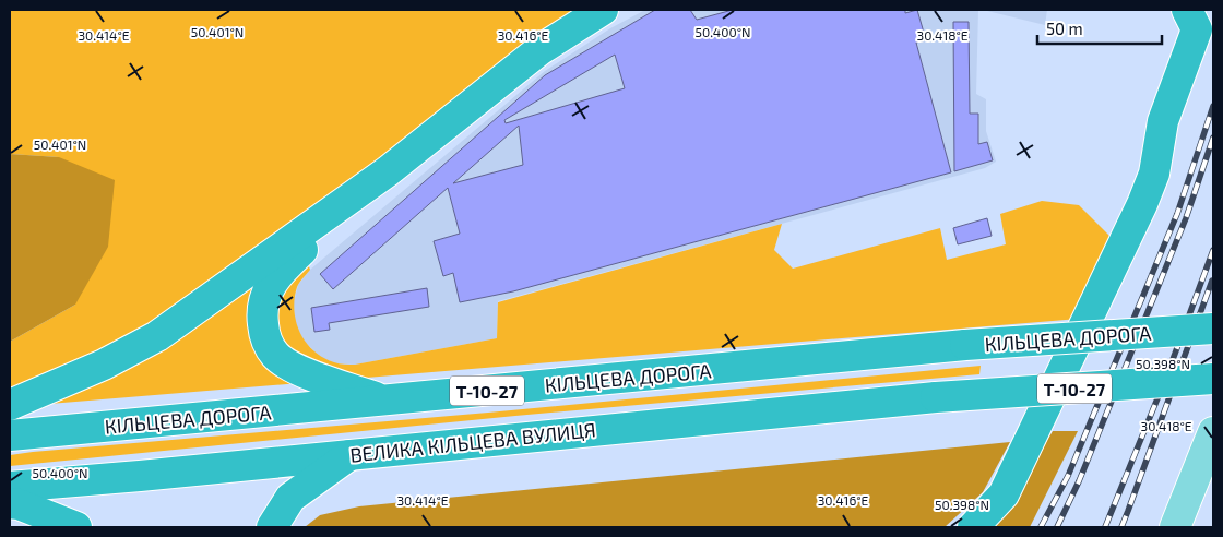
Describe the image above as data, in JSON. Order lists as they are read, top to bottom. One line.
{"streets":{"highway":["КІЛЬЦЕВА ДОРОГА","Т-10-27","ВЕЛИКА КІЛЬЦЕВА ВУЛИЦЯ"]},"scale_bar":"50 m","coordinates":["50.400°N","50.401°N","30.414°E","30.416°E","30.418°E","50.398°N"]}
